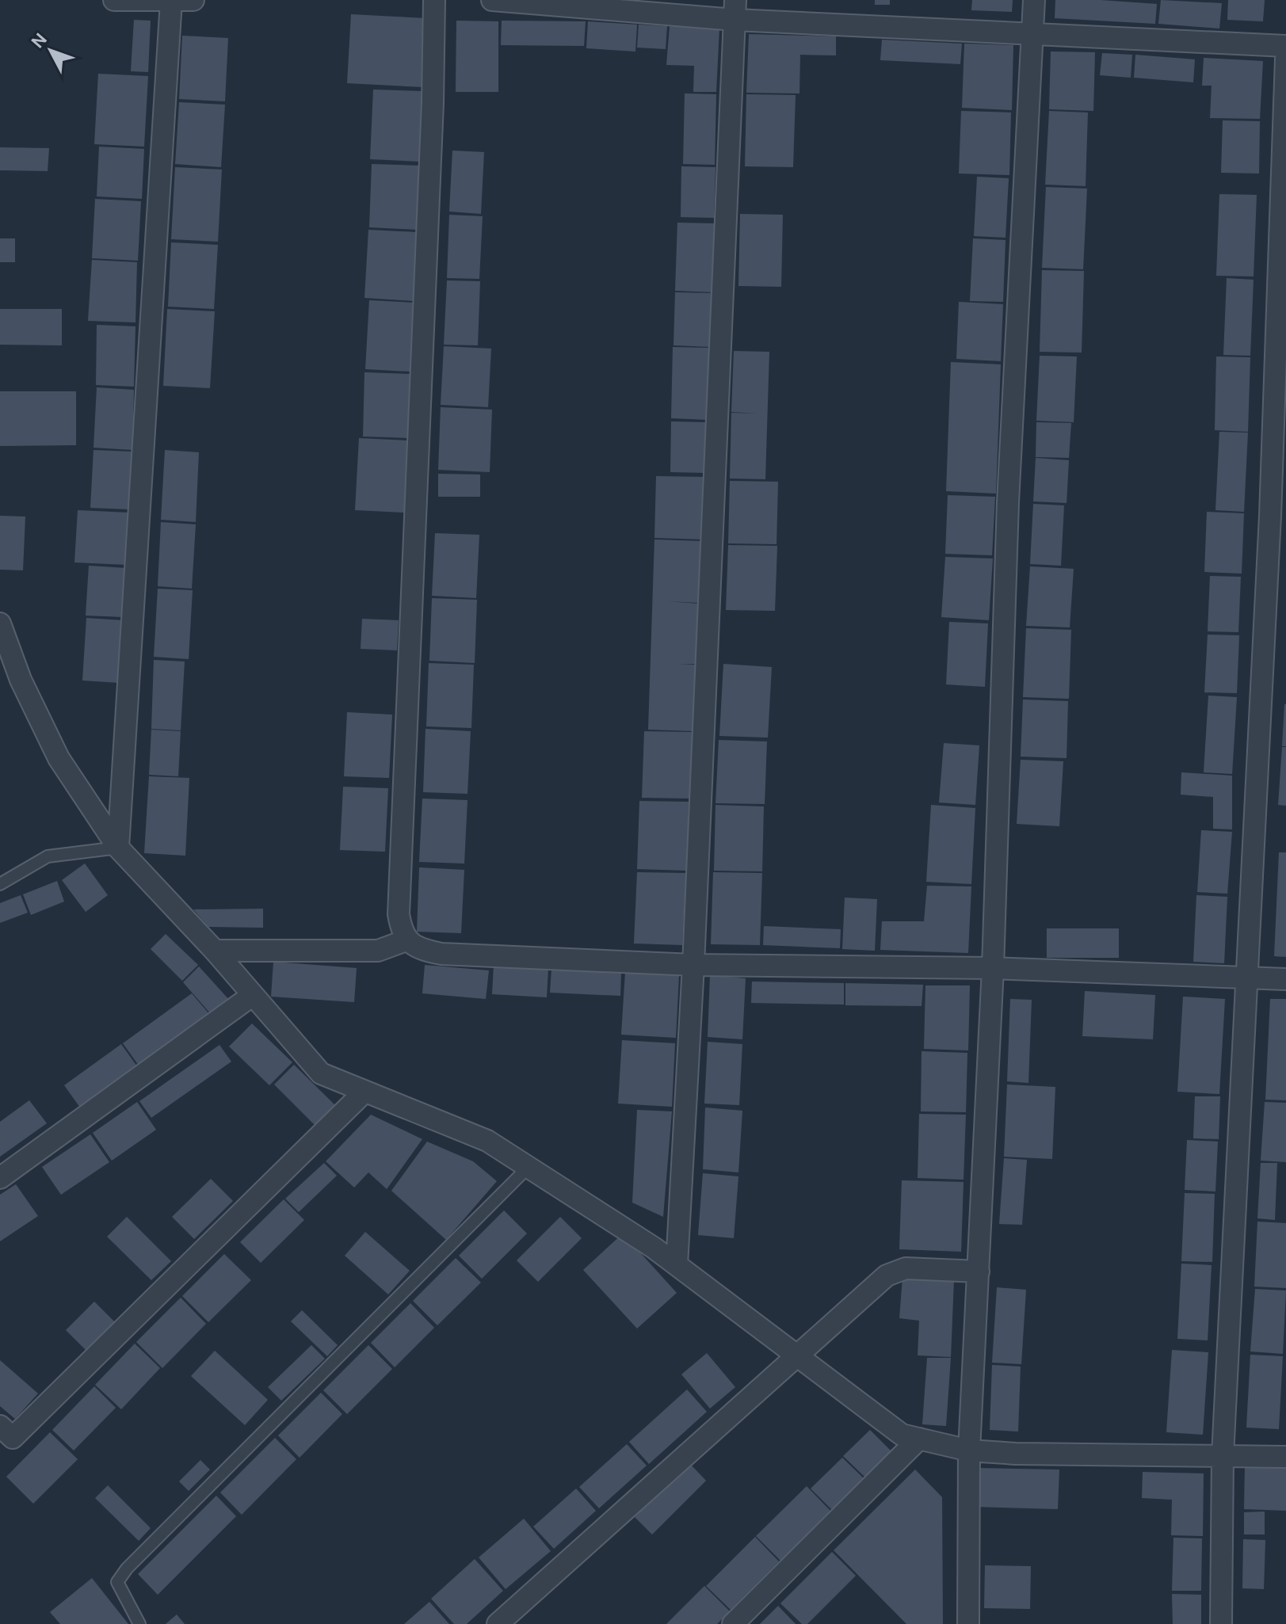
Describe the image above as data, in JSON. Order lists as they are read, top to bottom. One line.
{"north":"top left"}
